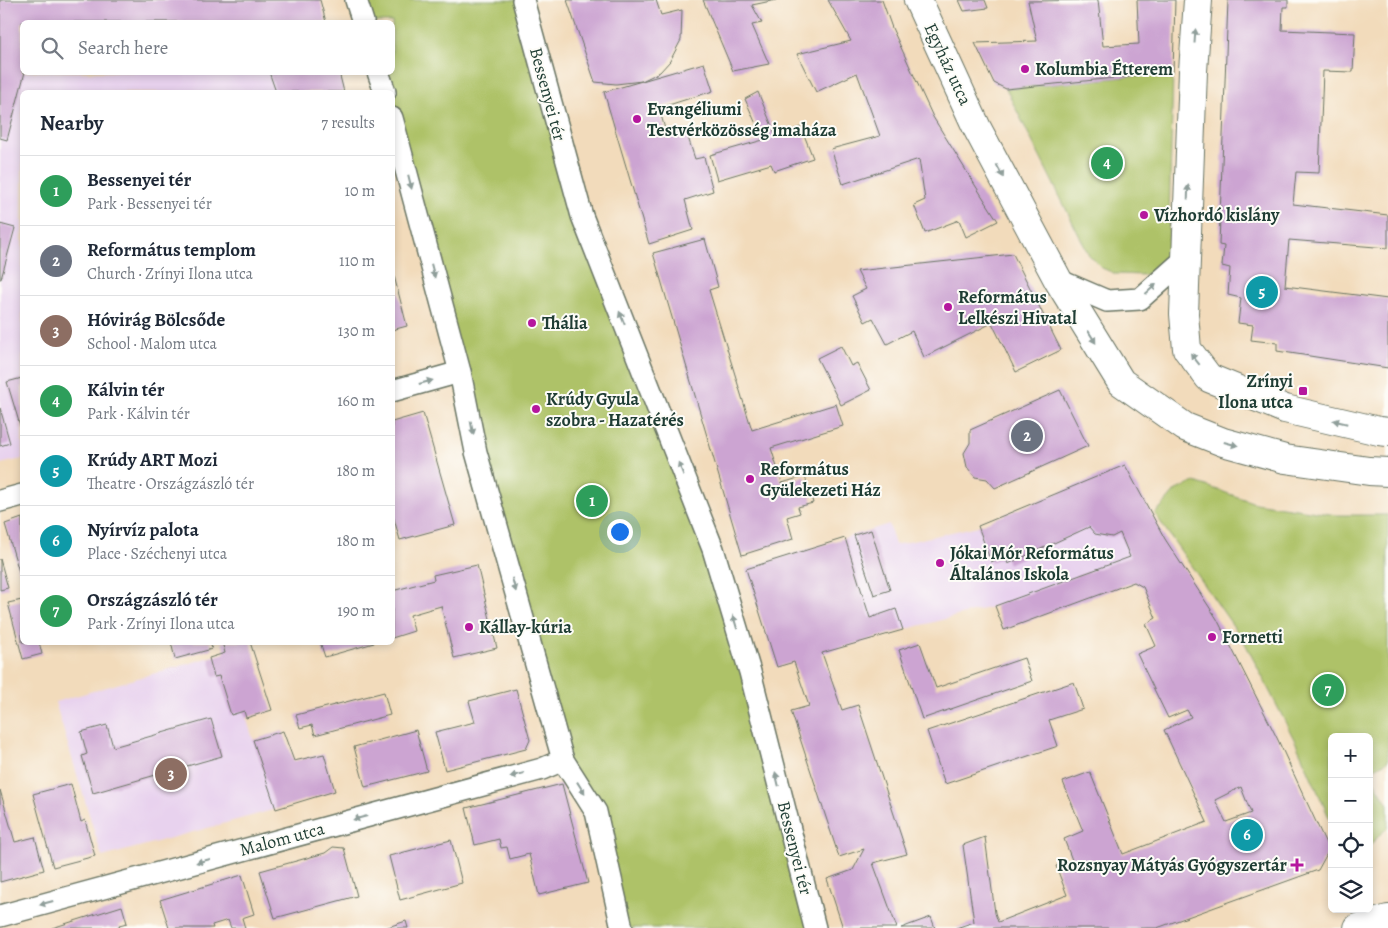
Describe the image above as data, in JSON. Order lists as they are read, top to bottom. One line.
{"streets":{"street":["Egyház utca","Bessenyei tér","Malom utca"]},"one_way":["Egyház utca","Malom utca"],"places":{"other":["Kolumbia Étterem","Evangéliumi Testvérközösség imaháza","Vízhordó kislány","Református Lelkészi Hivatal","Thália","Krúdy Gyula szobra - Hazatérés","Református Gyülekezeti Ház","Jókai Mór Református Általános Iskola","Kállay-kúria","Fornetti"],"transit":["Zrínyi Ilona utca"],"health":["Rozsnyay Mátyás Gyógyszertár"]},"page":{"search":"Search here","heading":["Nearby","7 results"],"pins":["4","5","2","1","7","3","6"],"list":[{"mark":"1","name":"Bessenyei tér","note":"Park · Bessenyei tér","value":"10 m"},{"mark":"2","name":"Református templom","note":"Church · Zrínyi Ilona utca","value":"110 m"},{"mark":"3","name":"Hóvirág Bölcsőde","note":"School · Malom utca","value":"130 m"},{"mark":"4","name":"Kálvin tér","note":"Park · Kálvin tér","value":"160 m"},{"mark":"5","name":"Krúdy ART Mozi","note":"Theatre · Országzászló tér","value":"180 m"},{"mark":"6","name":"Nyírvíz palota","note":"Place · Széchenyi utca","value":"180 m"},{"mark":"7","name":"Országzászló tér","note":"Park · Zrínyi Ilona utca","value":"190 m"}],"map_buttons":["+","−"]}}
